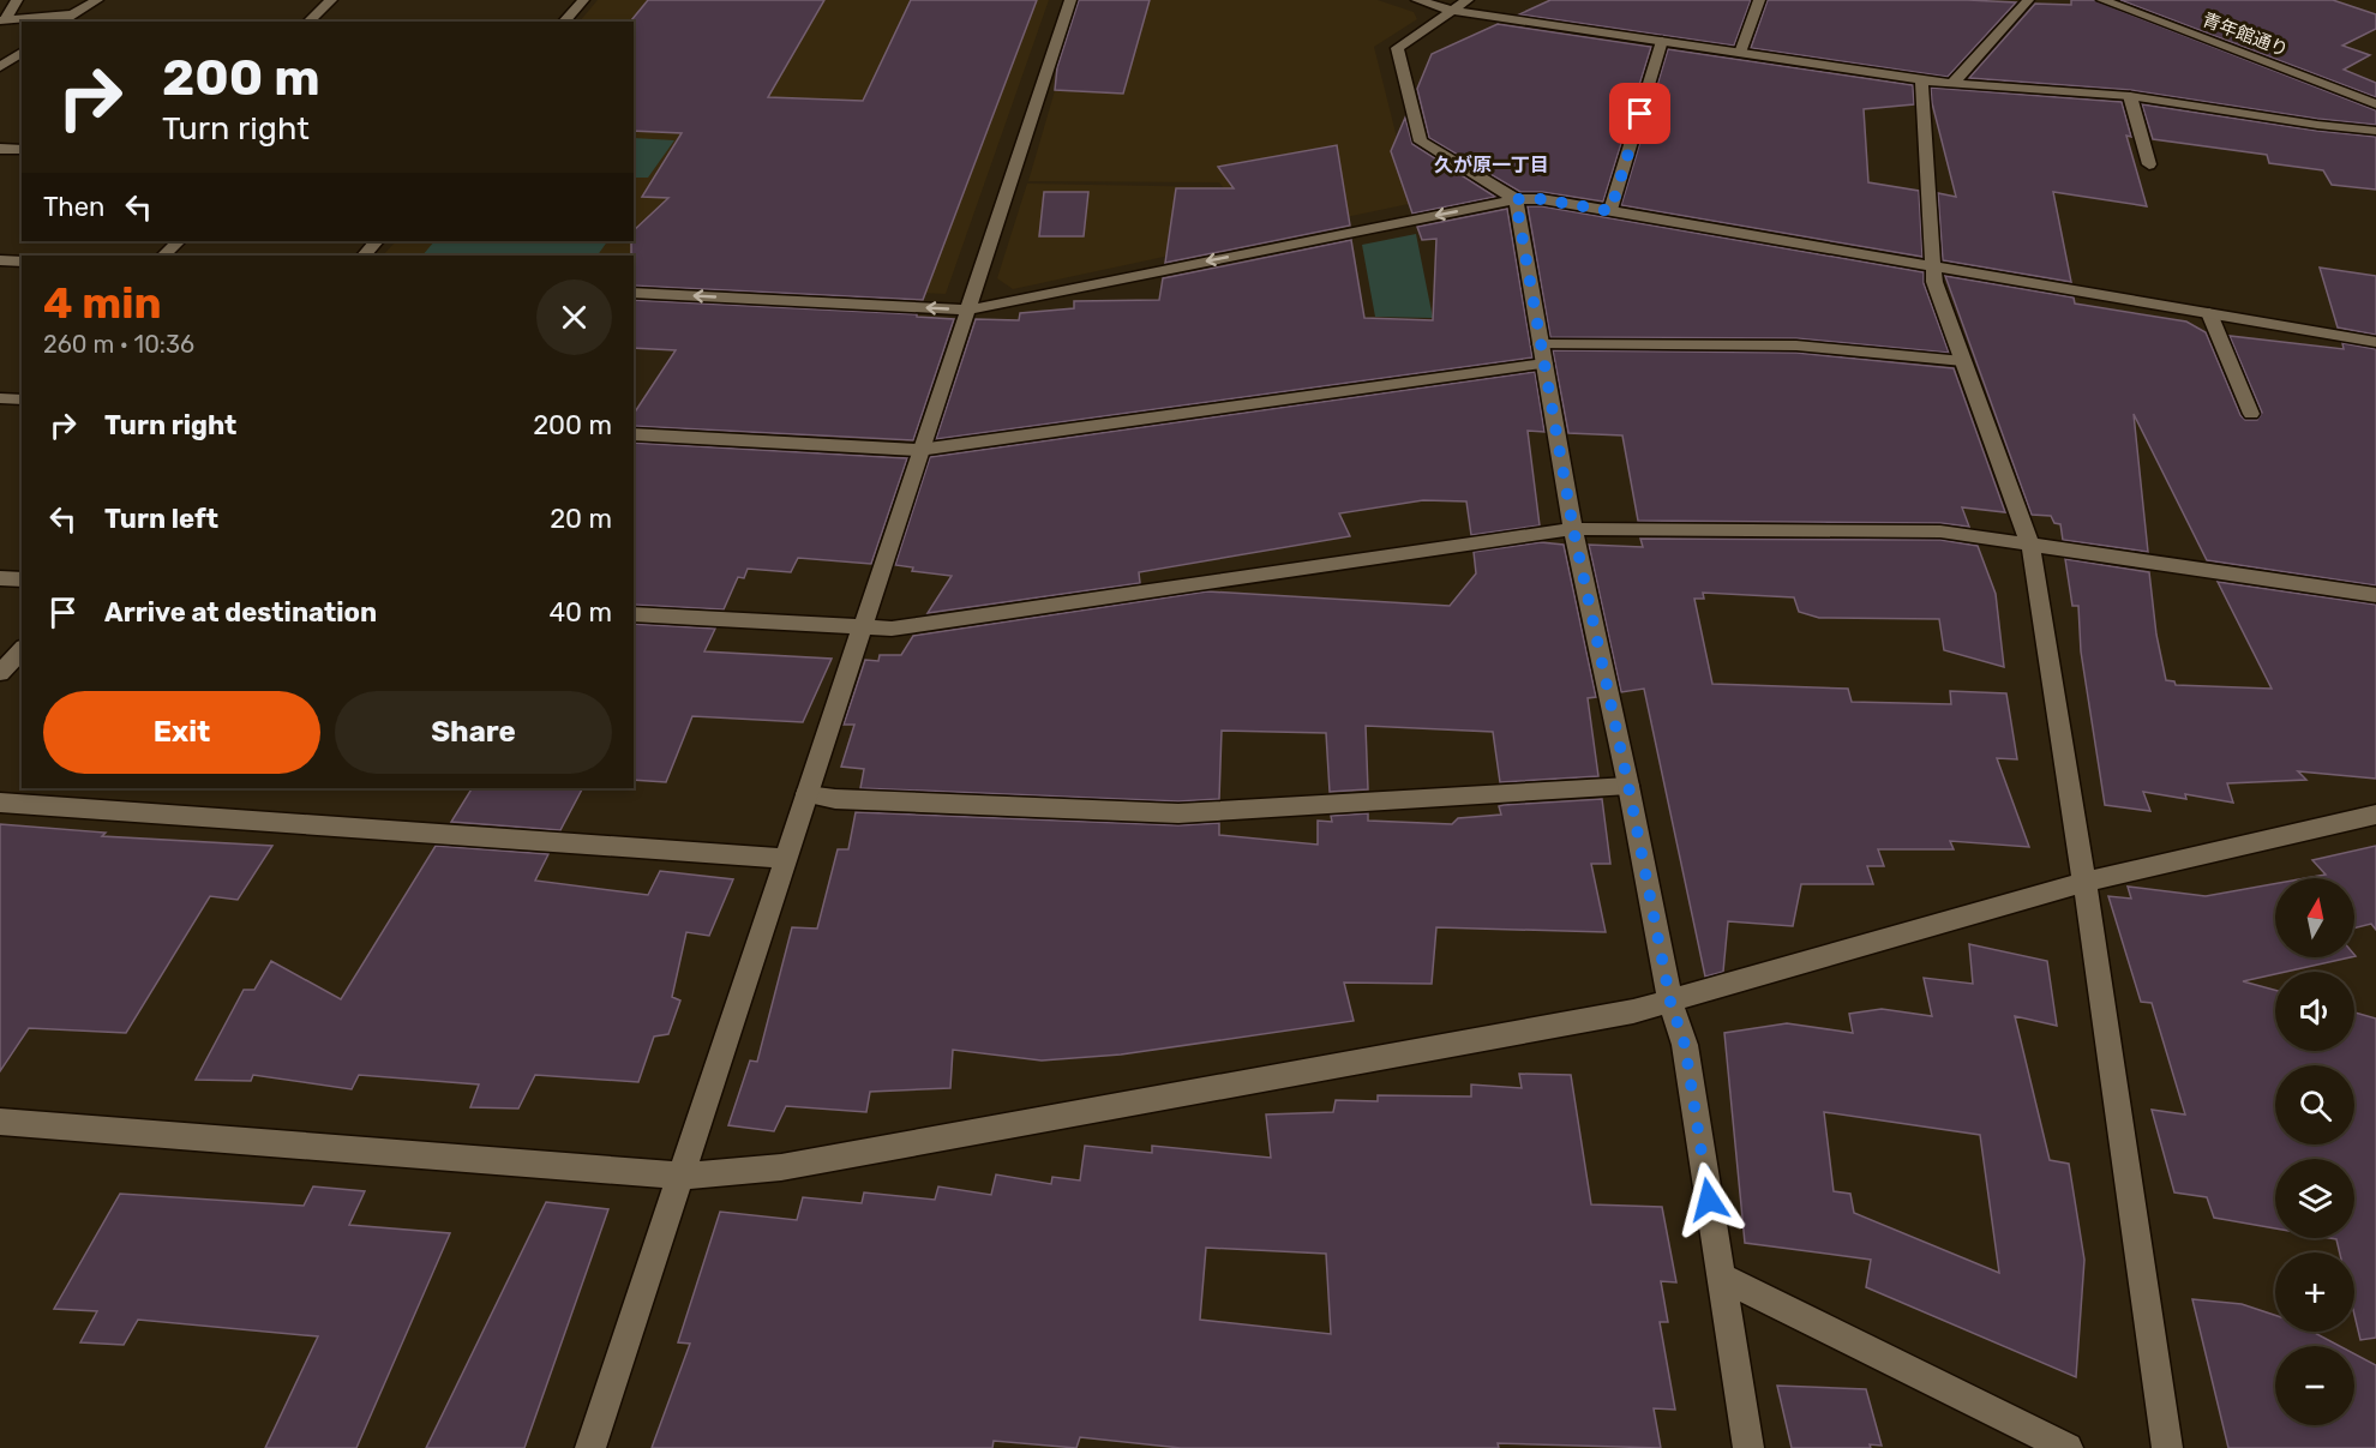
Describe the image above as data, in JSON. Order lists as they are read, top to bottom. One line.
{"streets":{"street":["青年館通り"]},"districts":["久が原一丁目"],"north":"top","page":{"turn":["200 m","Turn right"],"then":"Then","heading":["4 min","260 m · 10:36"],"list":[{"name":"Turn right","value":"200 m"},{"name":"Turn left","value":"20 m"},{"name":"Arrive at destination","value":"40 m"}],"buttons":["Exit","Share"],"map_buttons":["+","−"]}}
